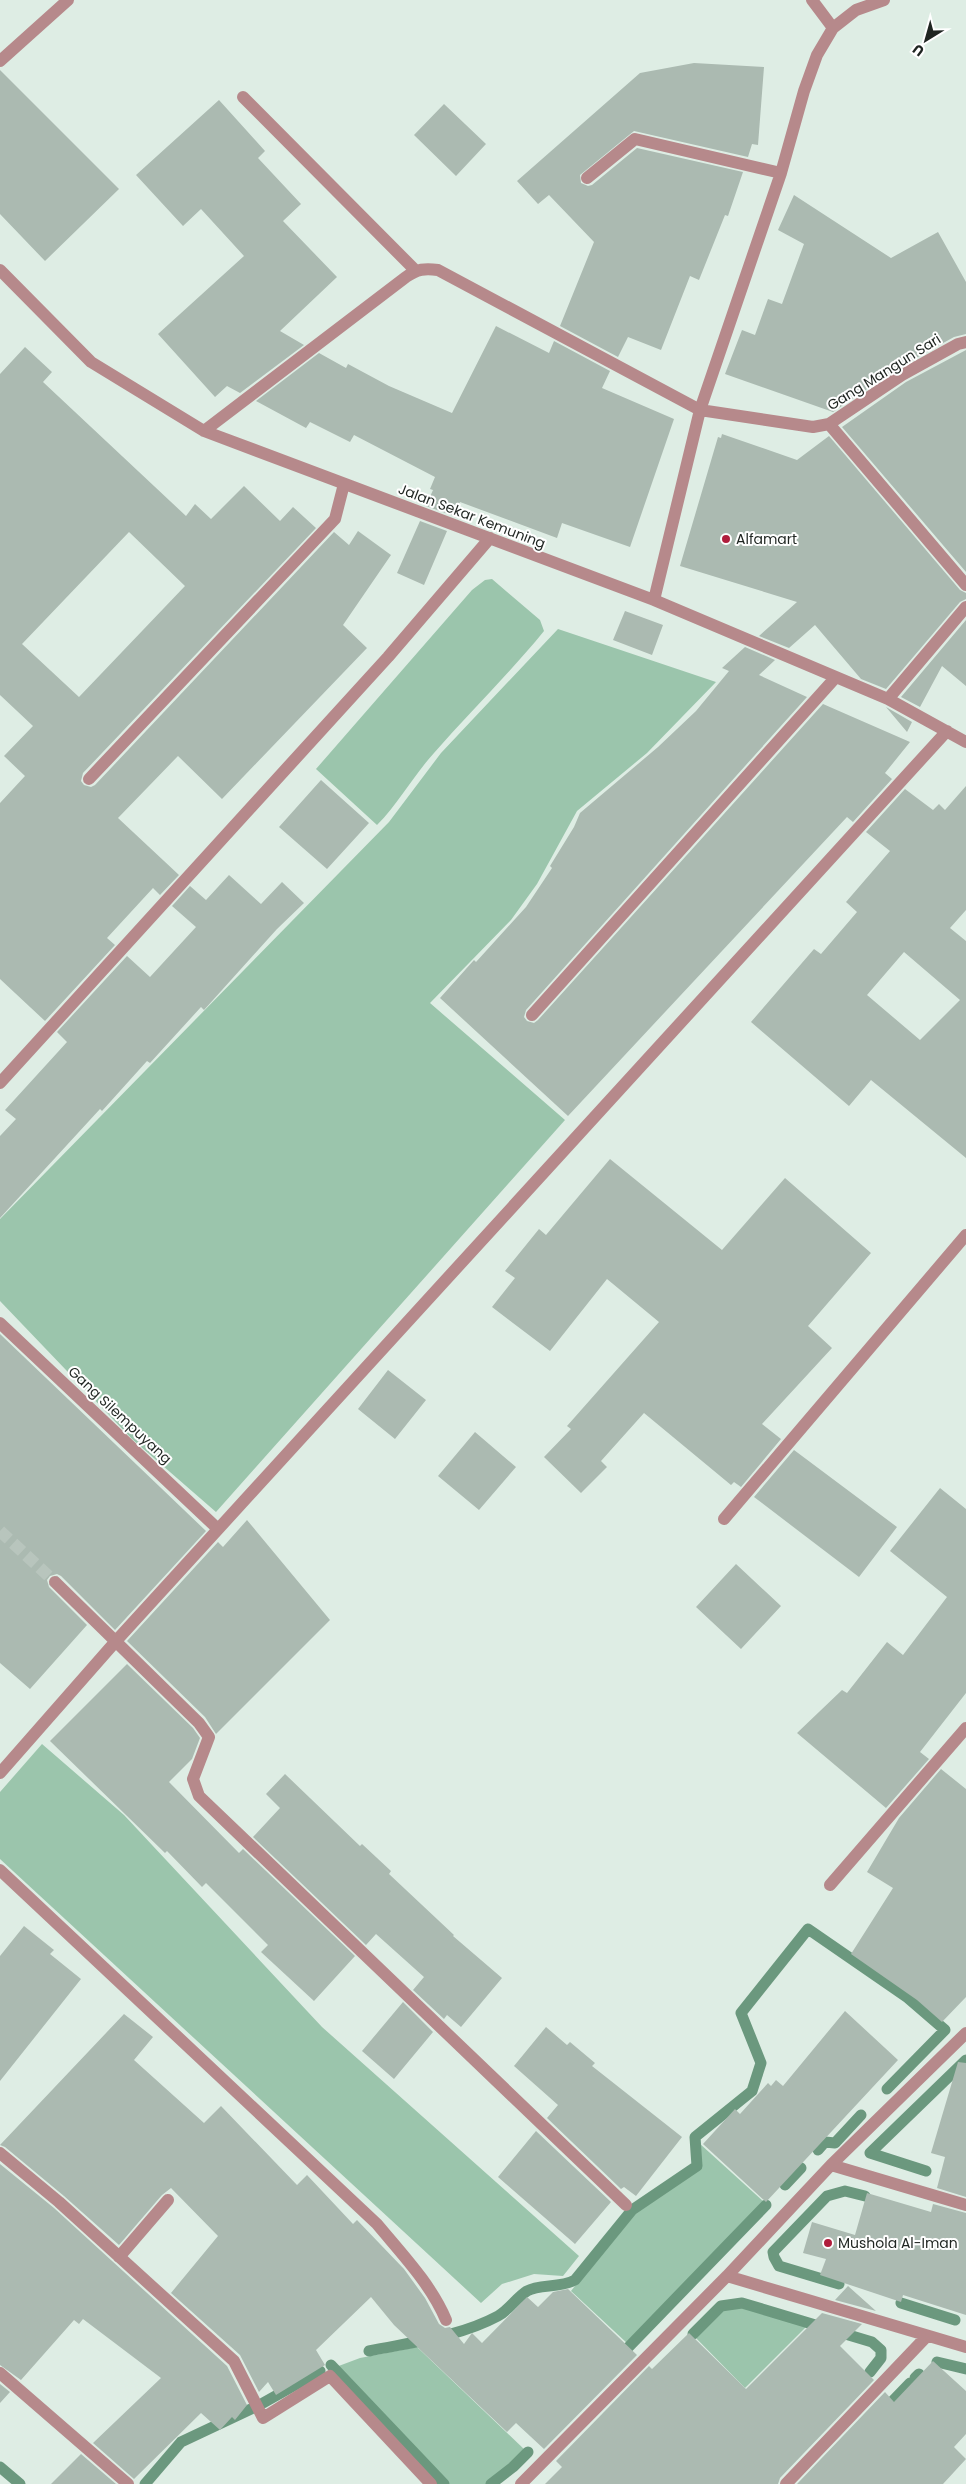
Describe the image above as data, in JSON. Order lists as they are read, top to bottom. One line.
{"streets":{"street":["Gang Mangun Sari","Jalan Sekar Kemuning","Gang Silempuyang"]},"places":["Alfamart","Mushola Al-Iman"],"north":"bottom left"}
